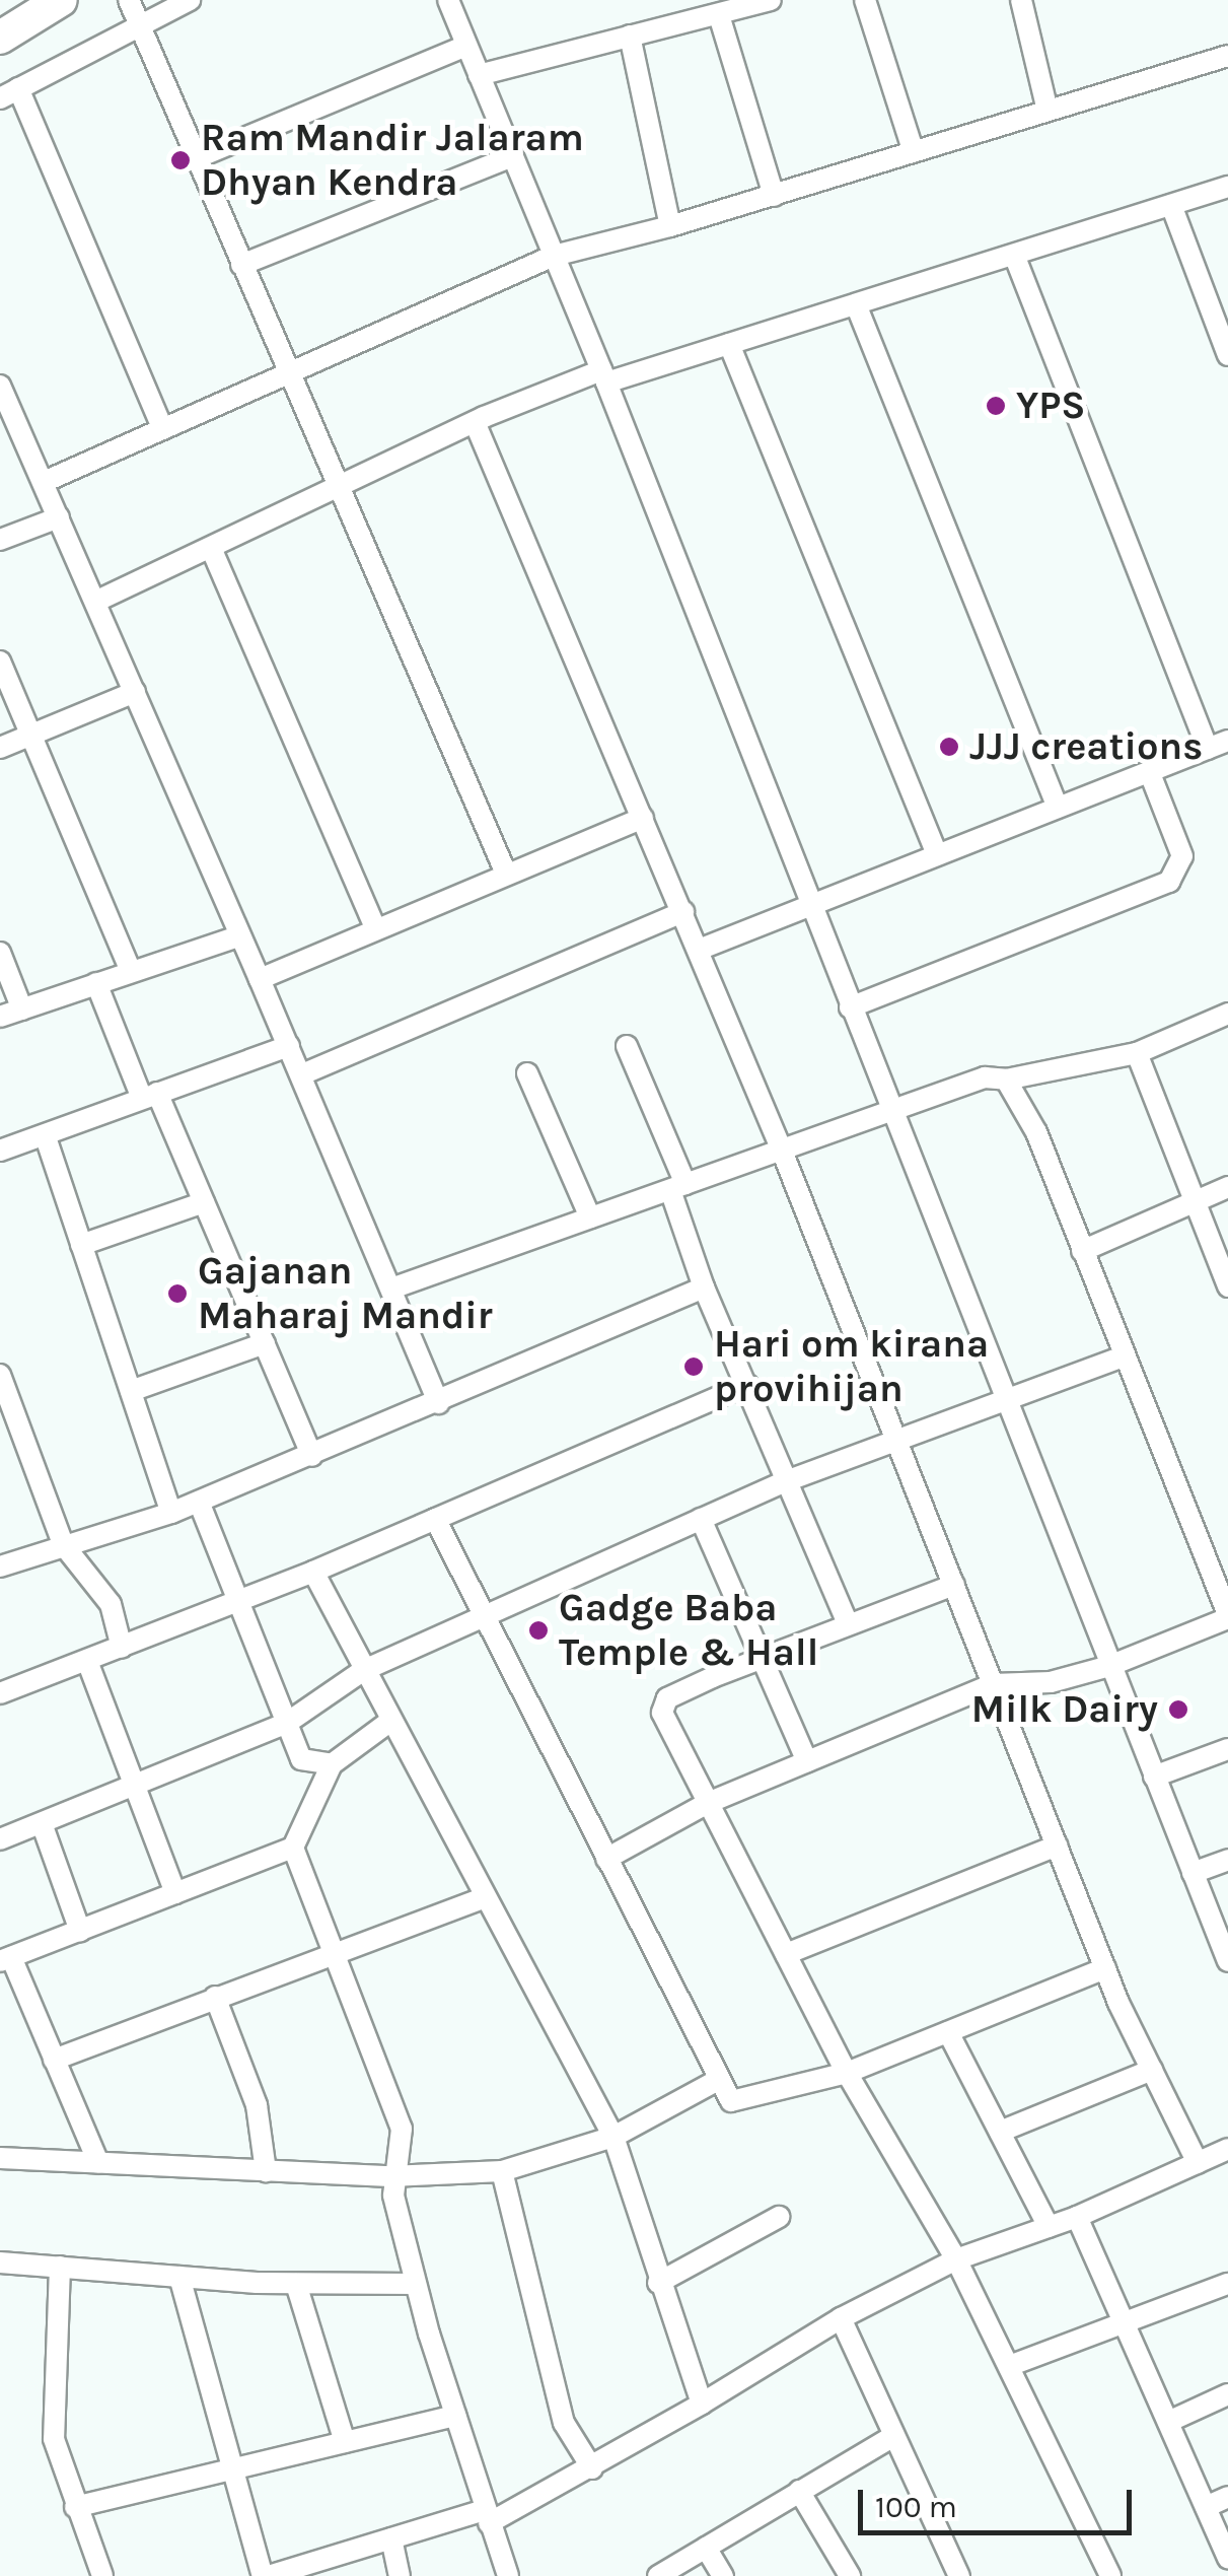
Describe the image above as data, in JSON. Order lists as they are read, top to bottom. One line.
{"places":["Ram Mandir Jalaram Dhyan Kendra","YPS","JJJ creations","Gajanan Maharaj Mandir","Hari om kirana provihijan","Gadge Baba Temple & Hall","Milk Dairy"],"scale_bar":"100 m"}
